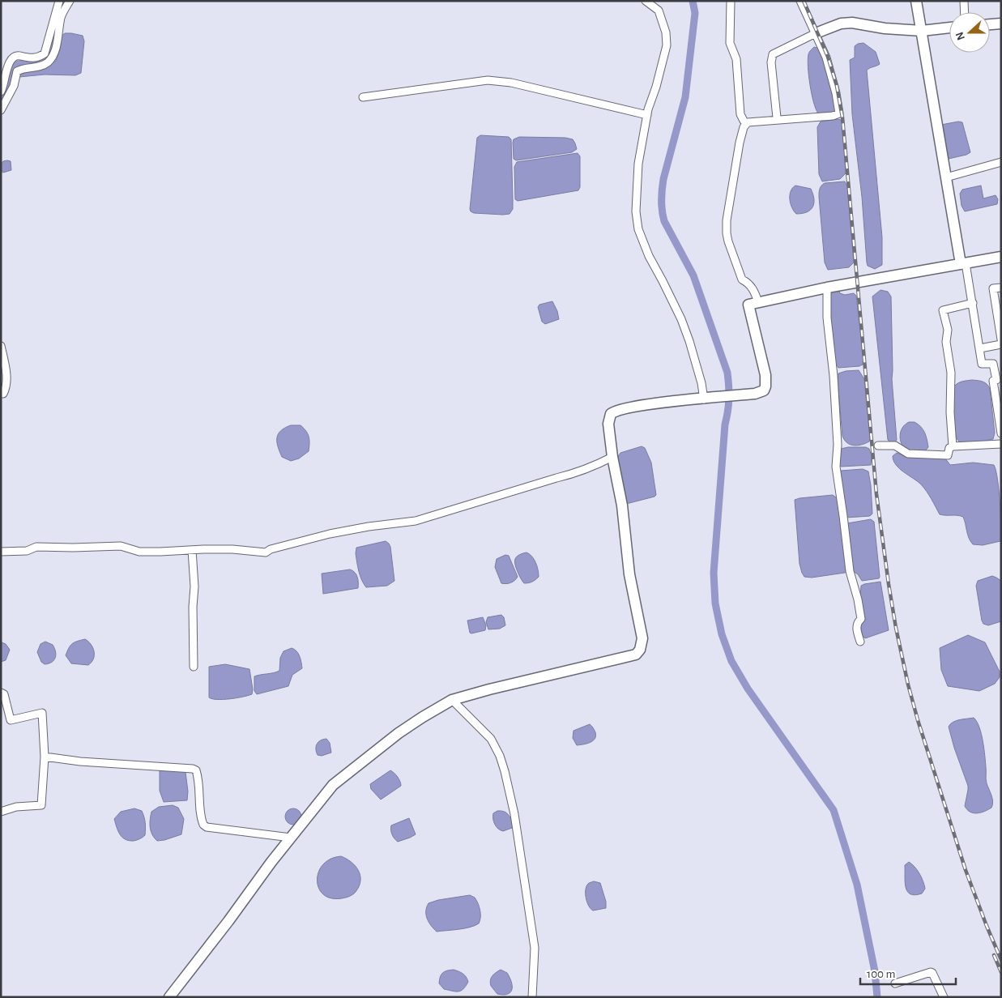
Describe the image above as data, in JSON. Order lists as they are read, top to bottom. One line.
{"scale_bar":"100 m","north":"left"}
